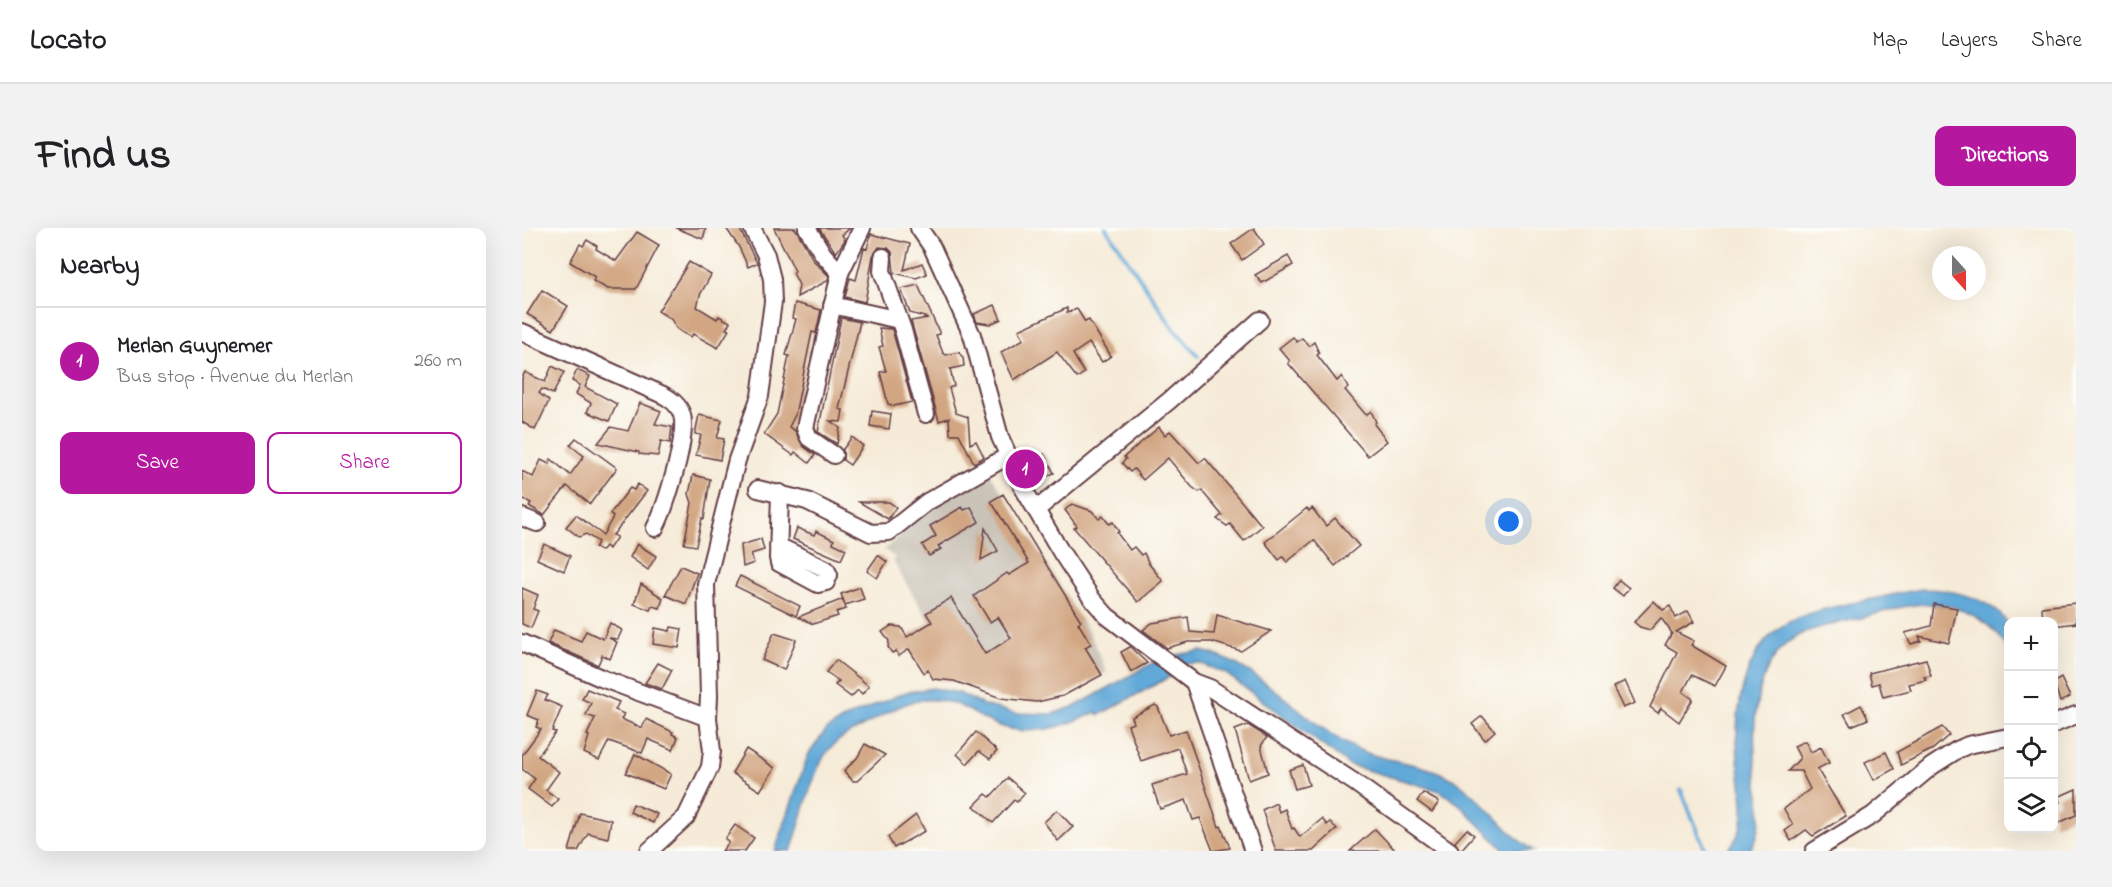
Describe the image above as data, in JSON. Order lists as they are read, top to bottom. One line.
{"north":"bottom","page":{"header":"Locato","nav":["Map","Layers","Share"],"title":"Find us","buttons":["Directions",["Save","Share"]],"heading":"Nearby","list":[{"mark":"1","name":"Merlan Guynemer","note":"Bus stop · Avenue du Merlan","value":"260 m"}],"pins":"1","map_buttons":["+","−"]}}
